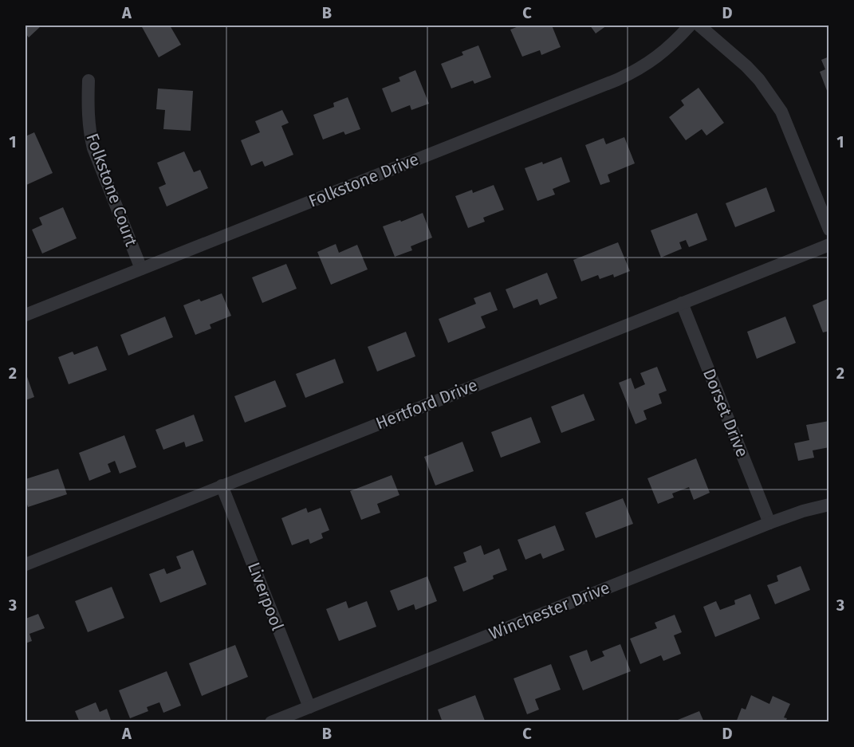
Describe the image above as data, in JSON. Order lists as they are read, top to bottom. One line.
{"streets":{"street":["Folkstone Drive","Folkstone Court","Hertford Drive","Dorset Drive","Liverpool","Winchester Drive"]},"crossings":[["Folkstone Drive","Folkstone Court"],["Hertford Drive","Dorset Drive"],["Hertford Drive","Liverpool"],["Dorset Drive","Winchester Drive"],["Liverpool","Winchester Drive"]],"grid":{"columns":["A","B","C","D"],"rows":["1","2","3"]}}
